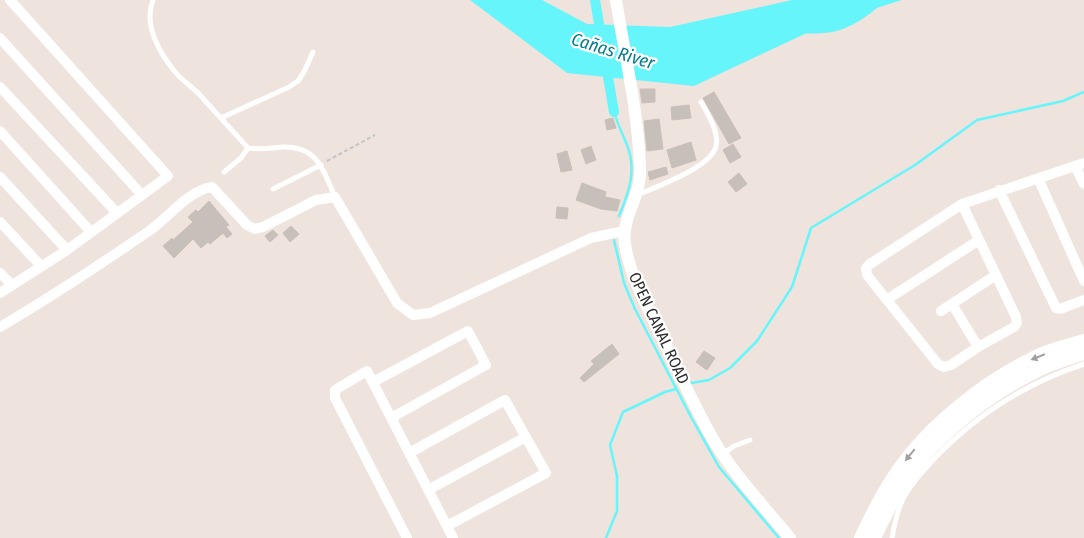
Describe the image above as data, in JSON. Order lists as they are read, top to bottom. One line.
{"streets":{"street":["OPEN CANAL ROAD"]},"water":["Cañas River"]}
